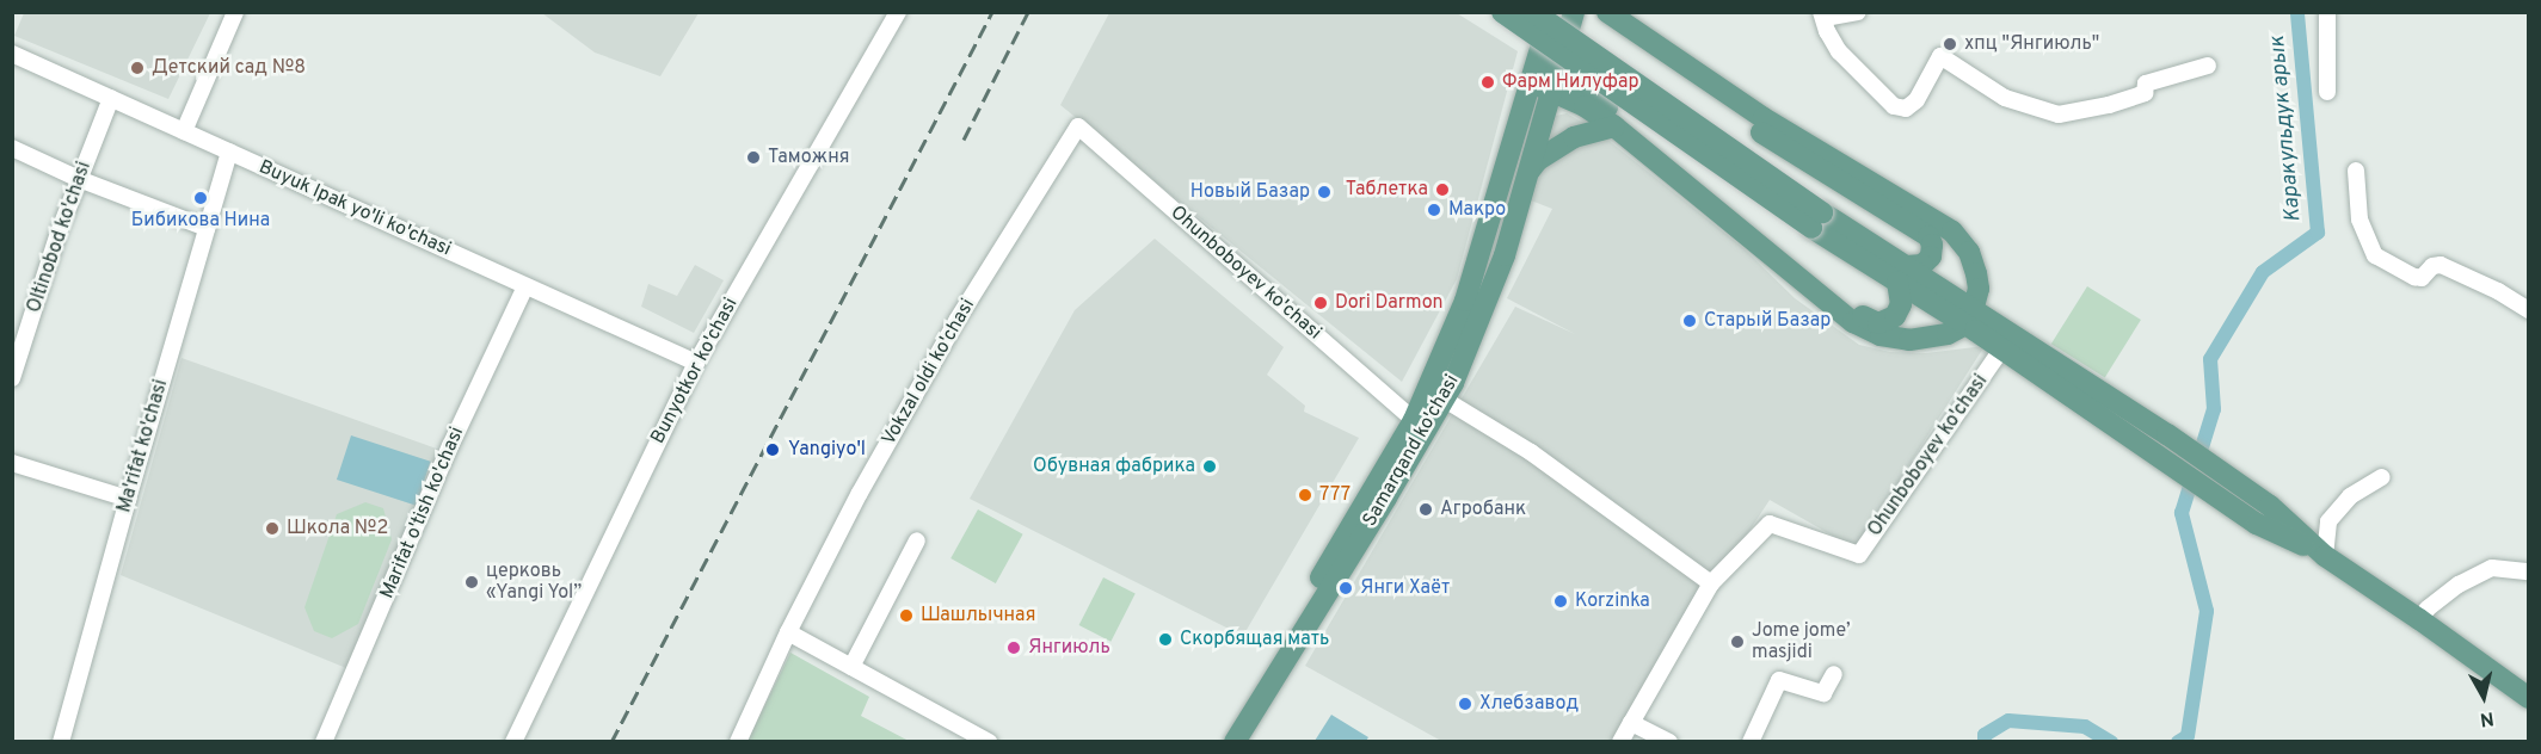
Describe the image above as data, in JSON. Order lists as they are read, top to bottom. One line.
{"streets":{"main road":["Samarqand ko'chasi"],"street":["Buyuk Ipak yo'li ko'chasi","Oltinobod ko'chasi","Ohunboboyev ko'chasi","Bunyotkor ko'chasi","Vokzal oldi ko'chasi","Ma'rifat ko'chasi","Marifat o'tish ko'chasi"]},"crossings":[["Buyuk Ipak yo'li ko'chasi","Oltinobod ko'chasi"],["Buyuk Ipak yo'li ko'chasi","Bunyotkor ko'chasi"],["Buyuk Ipak yo'li ko'chasi","Ma'rifat ko'chasi"],["Buyuk Ipak yo'li ko'chasi","Marifat o'tish ko'chasi"],["Ohunboboyev ko'chasi","Vokzal oldi ko'chasi"],["Ohunboboyev ko'chasi","Samarqand ko'chasi"]],"water":["Каракульдук арык"],"places":["хпц \"Янгиюль\"","Детский сад №8","Фарм Нилуфар","Таможня","Таблетка","Новый Базар","Бибикова Нина","Макро","Dori Darmon","Cтарый Базар","Yangiyo'l","Обувная фабрика","777","Агробанк","Школа №2","церковь «Yangi Yol”","Янги Хаёт","Korzinka","Шашлычная","Скорбящая мать","Jome jome’ masjidi","Янгиюль","Хлебзавод"],"north":"bottom"}
